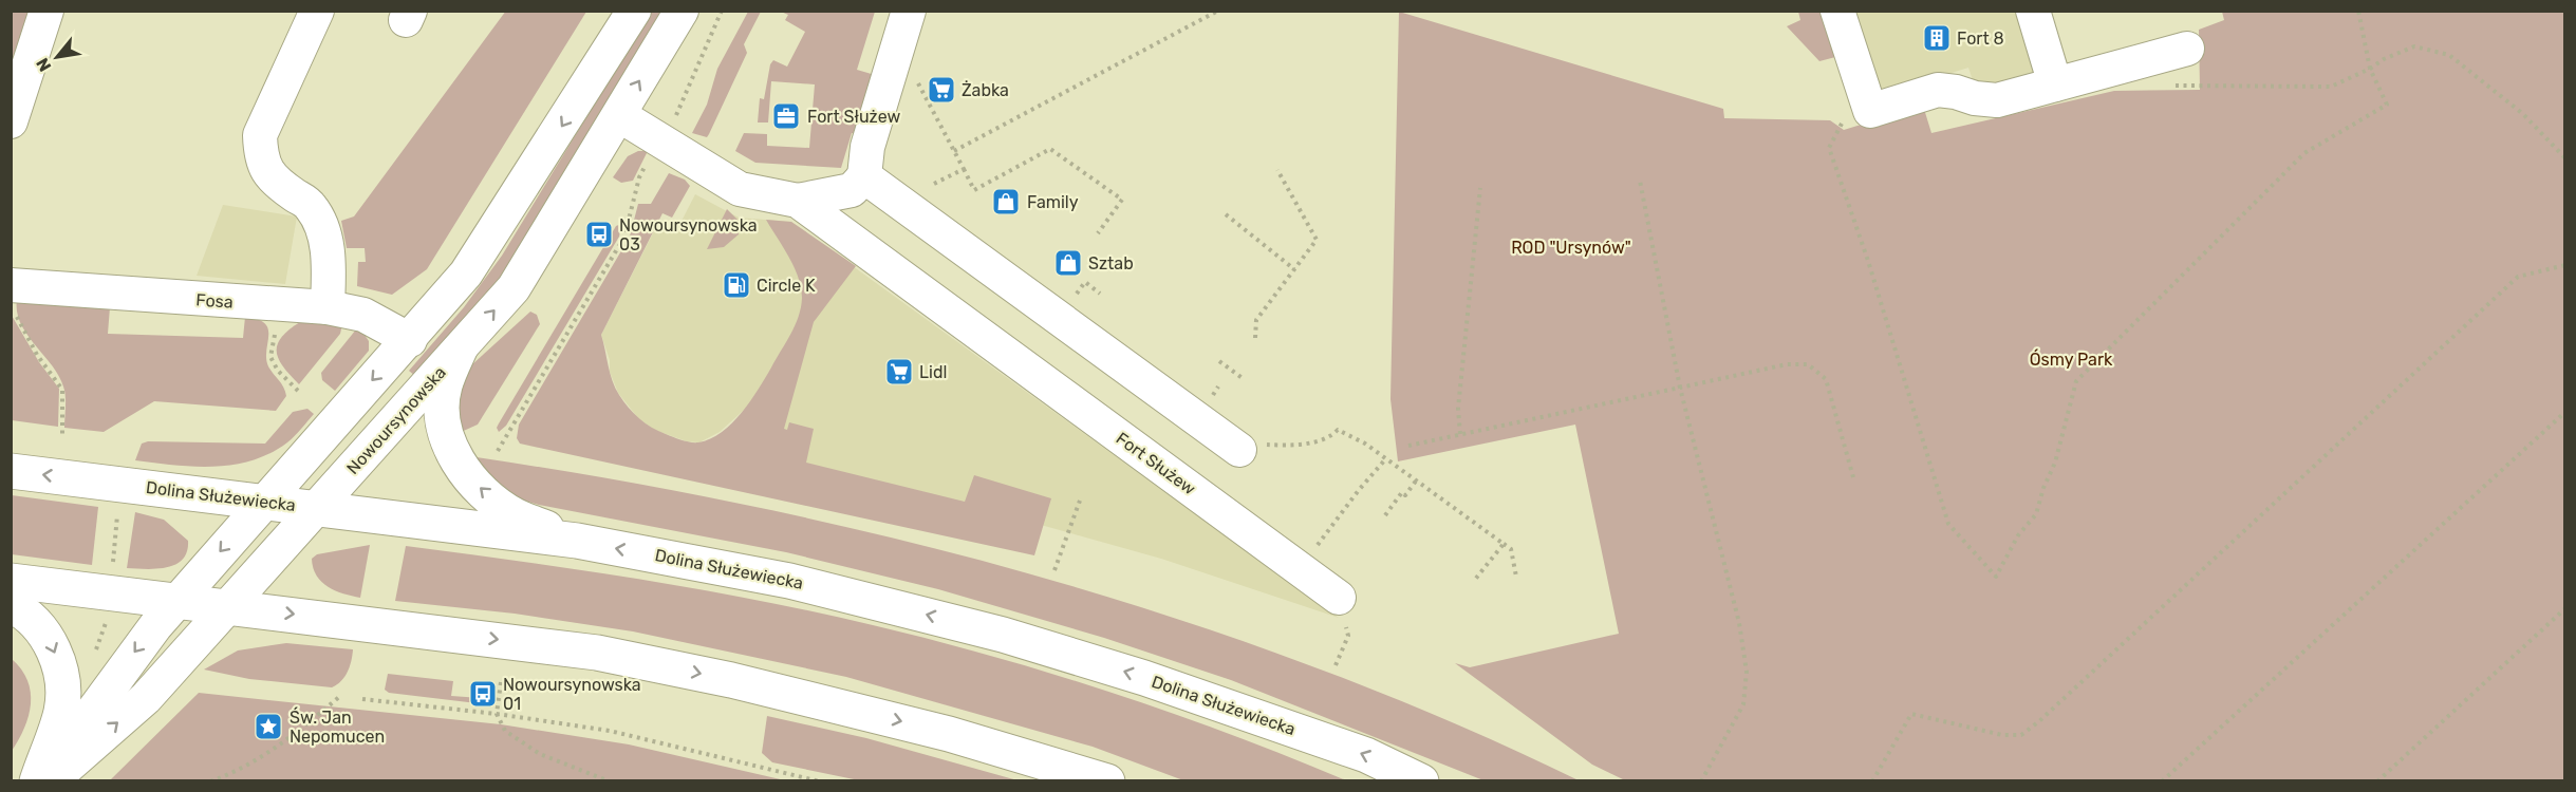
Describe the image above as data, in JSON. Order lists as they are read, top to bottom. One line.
{"streets":{"main road":["Dolina Służewiecka"],"street":["Fosa","Nowoursynowska","Fort Służew"]},"crossings":[["Nowoursynowska","Fort Służew"],["Nowoursynowska","Dolina Służewiecka"]],"parks":["ROD \"Ursynów\"","Ósmy Park"],"places":{"building":["Fort 8"],"supermarket":["Żabka","Lidl"],"office":["Fort Służew"],"shop":["Family","Sztab"],"bus stop":["Nowoursynowska 03","Nowoursynowska 01"],"fuel station":["Circle K"],"place":["Św. Jan Nepomucen"]},"north":"bottom left"}
